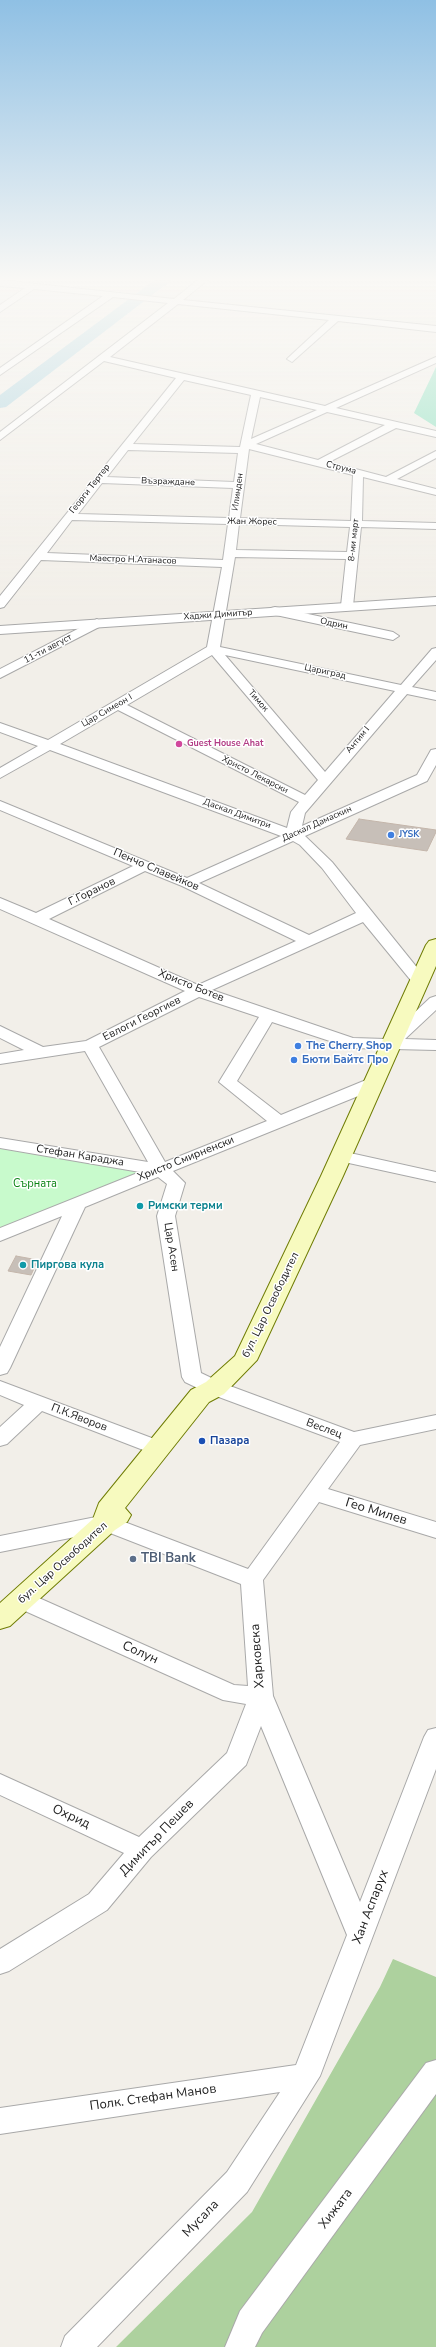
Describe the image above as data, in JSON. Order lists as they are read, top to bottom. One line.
{"streets":{"main road":["бул. Цар Освободител"],"street":["Струма","Възраждане","Георги Тертер","Илинден","Жан Жорес","8-ми март","Маестро Н.Атанасов","Хаджи Димитър","Одрин","11-ти август","Цариград","Тимок","Цар Симеон I","Антим I","Христо Лекарски","Даскал Димитри","Даскал Дамаскин","Пенчо Славейков","Г.Горанов","Христо Ботев","Евлоги Георгиев","Стефан Караджа","Христо Смирненски","Цар Асен","П.К.Яворов","Веслец","Гео Милев","Солун","Харковска","Охрид","Димитър Пешев","Хан Аспарух","Полк. Стефан Манов","Хижата","Мусала"]},"crossings":[["Струма","Илинден"],["Струма","8-ми март"],["Възраждане","Георги Тертер"],["Възраждане","Илинден"],["Георги Тертер","Жан Жорес"],["Георги Тертер","Маестро Н.Атанасов"],["Илинден","Жан Жорес"],["Илинден","Маестро Н.Атанасов"],["Илинден","Хаджи Димитър"],["Жан Жорес","8-ми март"],["8-ми март","Маестро Н.Атанасов"],["8-ми март","Хаджи Димитър"],["Хаджи Димитър","Одрин"],["Хаджи Димитър","11-ти август"],["Цариград","Тимок"],["Цариград","Цар Симеон I"],["Цариград","Антим I"],["Тимок","Цар Симеон I"],["Тимок","Антим I"],["Цар Симеон I","Христо Лекарски"],["Цар Симеон I","Даскал Димитри"],["Антим I","Христо Лекарски"],["Антим I","Даскал Димитри"],["Антим I","Даскал Дамаскин"],["Даскал Димитри","Даскал Дамаскин"],["Даскал Димитри","Евлоги Георгиев"],["Даскал Димитри","бул. Цар Освободител"],["Даскал Дамаскин","Пенчо Славейков"],["Пенчо Славейков","Г.Горанов"],["Пенчо Славейков","Евлоги Георгиев"],["Г.Горанов","Христо Ботев"],["Христо Ботев","Евлоги Георгиев"],["Христо Ботев","бул. Цар Освободител"],["Евлоги Георгиев","Цар Асен"],["Стефан Караджа","Христо Смирненски"],["Стефан Караджа","Цар Асен"],["Христо Смирненски","Цар Асен"],["Христо Смирненски","бул. Цар Освободител"],["Цар Асен","бул. Цар Освободител"],["Цар Асен","Веслец"],["бул. Цар Освободител","Веслец"],["бул. Цар Освободител","Солун"],["Солун","Харковска"],["Солун","Димитър Пешев"],["Харковска","Димитър Пешев"],["Харковска","Хан Аспарух"],["Охрид","Димитър Пешев"],["Хан Аспарух","Полк. Стефан Манов"],["Хан Аспарух","Мусала"],["Полк. Стефан Манов","Мусала"]],"parks":["Сърната"],"places":["Guest House Ahat","JYSK","The Cherry Shop","Бюти Байтс Про","Римски терми","Пиргова кула","Пазара","TBI Bank"]}
